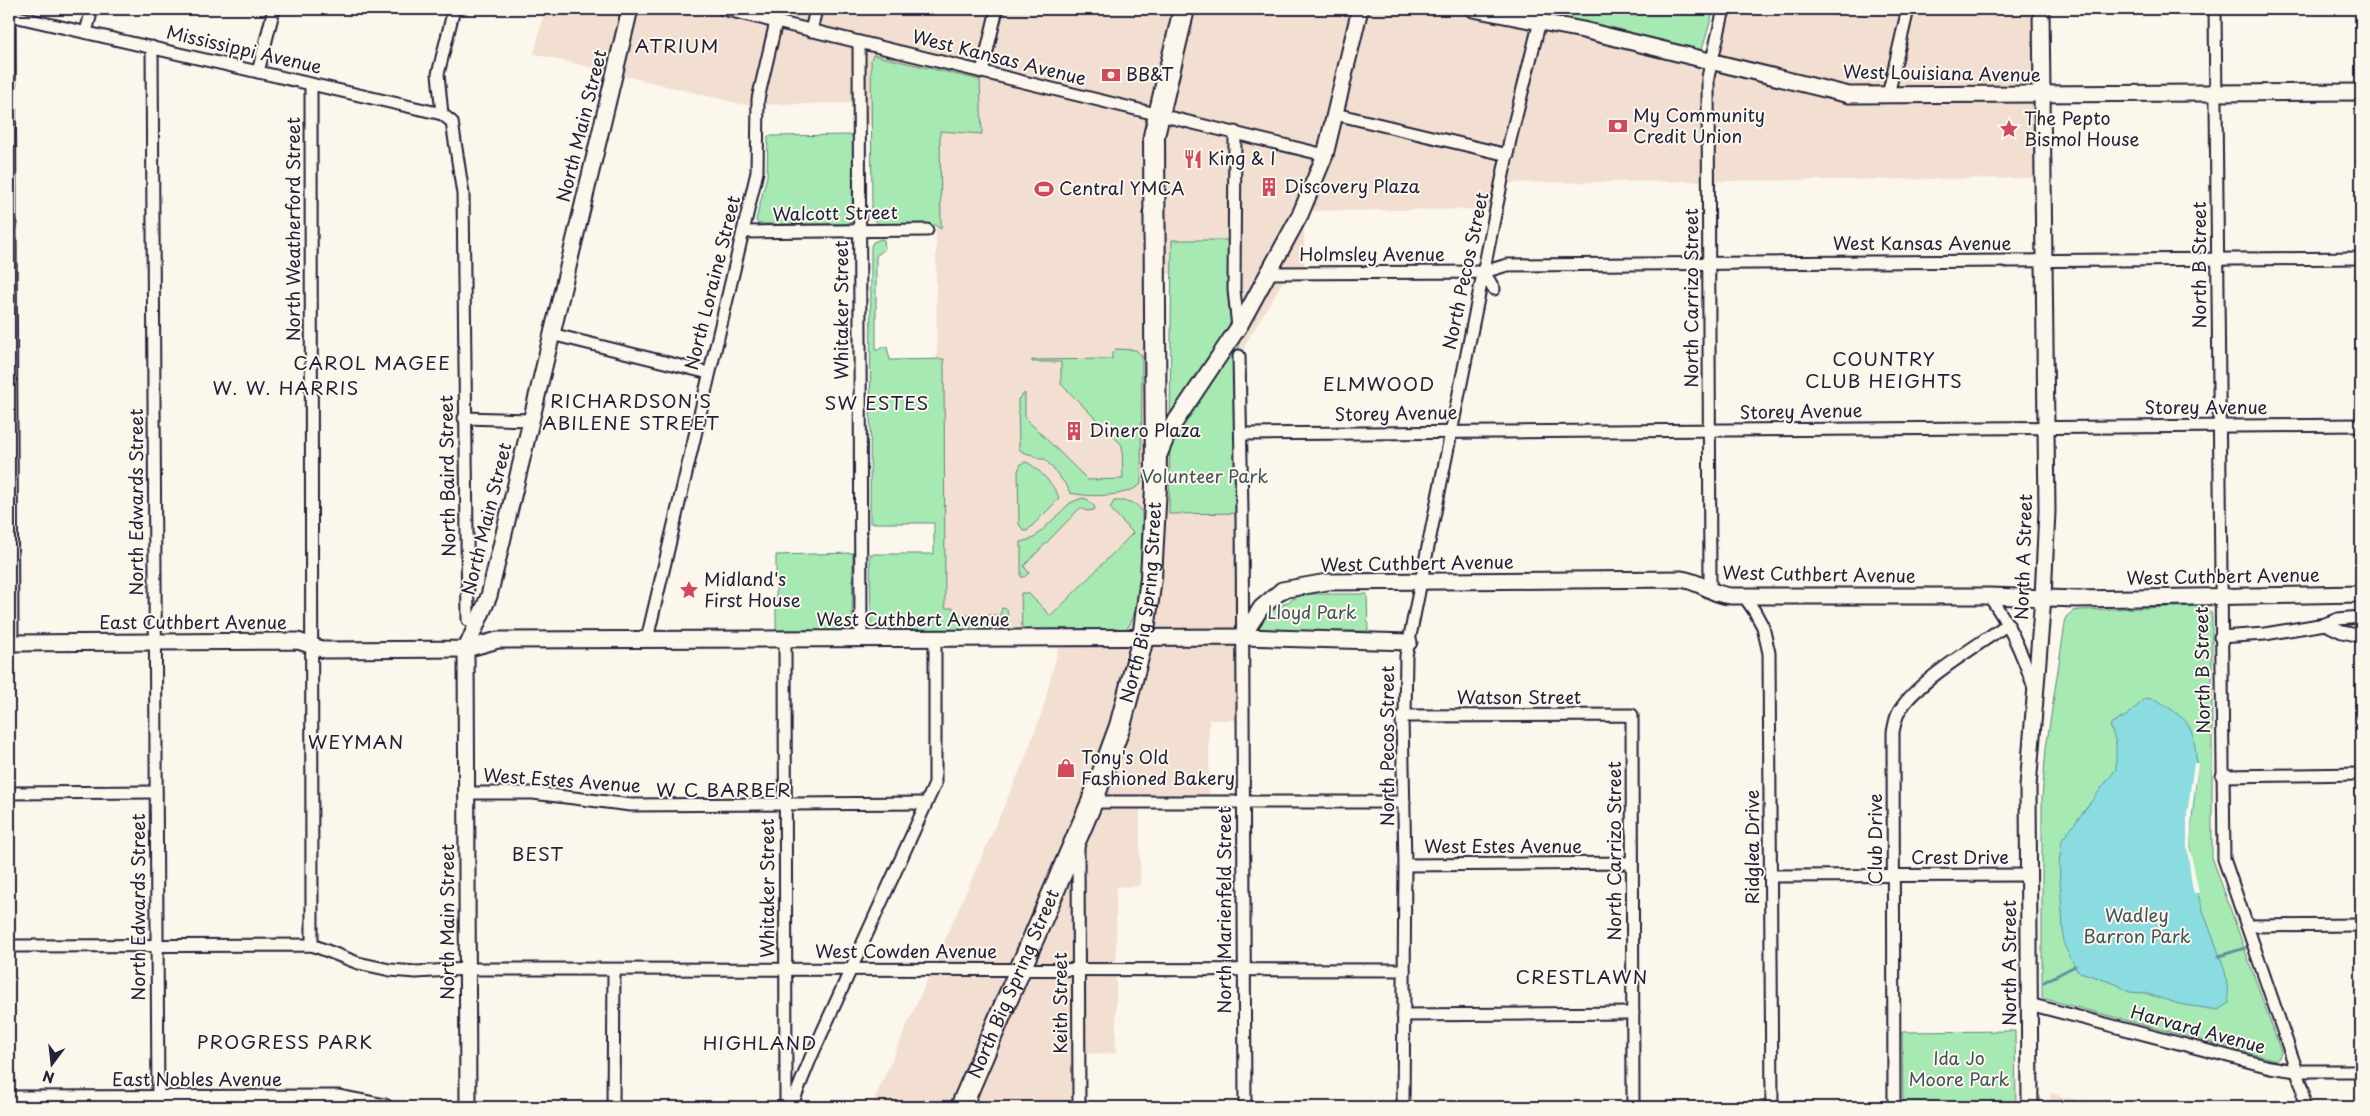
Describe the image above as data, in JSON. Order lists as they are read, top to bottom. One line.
{"streets":{"highway":["North Big Spring Street"],"street":["Mississippi Avenue","West Kansas Avenue","West Louisiana Avenue","North Main Street","Walcott Street","North Weatherford Street","Holmsley Avenue","North B Street","North Pecos Street","North Loraine Street","North Carrizo Street","Whitaker Street","Storey Avenue","North Baird Street","North Edwards Street","North A Street","West Cuthbert Avenue","East Cuthbert Avenue","Watson Street","West Estes Avenue","Club Drive","Ridglea Drive","Crest Drive","North Marienfeld Street","West Cowden Avenue","Keith Street","Harvard Avenue","East Nobles Avenue"]},"crossings":[["Mississippi Avenue","North Weatherford Street"],["Mississippi Avenue","North Baird Street"],["Mississippi Avenue","North Edwards Street"],["West Kansas Avenue","Holmsley Avenue"],["West Kansas Avenue","North B Street"],["West Kansas Avenue","North Pecos Street"],["West Kansas Avenue","North Loraine Street"],["West Kansas Avenue","North Carrizo Street"],["West Kansas Avenue","Whitaker Street"],["West Kansas Avenue","North A Street"],["West Kansas Avenue","North Big Spring Street"],["West Louisiana Avenue","North B Street"],["West Louisiana Avenue","North Pecos Street"],["West Louisiana Avenue","North Carrizo Street"],["West Louisiana Avenue","North A Street"],["North Main Street","West Cuthbert Avenue"],["North Main Street","East Cuthbert Avenue"],["North Main Street","West Estes Avenue"],["North Main Street","West Cowden Avenue"],["Walcott Street","North Loraine Street"],["Walcott Street","Whitaker Street"],["North Weatherford Street","East Cuthbert Avenue"],["North Weatherford Street","West Cowden Avenue"],["Holmsley Avenue","North Pecos Street"],["North B Street","Storey Avenue"],["North B Street","West Cuthbert Avenue"],["North B Street","Harvard Avenue"],["North Pecos Street","Storey Avenue"],["North Pecos Street","West Cuthbert Avenue"],["North Pecos Street","Watson Street"],["North Pecos Street","West Estes Avenue"],["North Pecos Street","West Cowden Avenue"],["North Loraine Street","West Cuthbert Avenue"],["North Carrizo Street","Storey Avenue"],["North Carrizo Street","West Cuthbert Avenue"],["North Carrizo Street","Watson Street"],["North Carrizo Street","West Estes Avenue"],["Whitaker Street","West Cuthbert Avenue"],["Whitaker Street","West Estes Avenue"],["Whitaker Street","West Cowden Avenue"],["Storey Avenue","North A Street"],["Storey Avenue","North Marienfeld Street"],["North Edwards Street","East Cuthbert Avenue"],["North Edwards Street","East Nobles Avenue"],["North A Street","West Cuthbert Avenue"],["North A Street","Crest Drive"],["North A Street","Harvard Avenue"],["West Cuthbert Avenue","North Big Spring Street"],["West Cuthbert Avenue","East Cuthbert Avenue"],["West Cuthbert Avenue","Ridglea Drive"],["West Cuthbert Avenue","North Marienfeld Street"],["North Big Spring Street","West Cowden Avenue"],["North Big Spring Street","Keith Street"],["Club Drive","Crest Drive"],["Ridglea Drive","Crest Drive"],["North Marienfeld Street","West Cowden Avenue"],["West Cowden Avenue","Keith Street"]],"districts":["ATRIUM","COUNTRY CLUB HEIGHTS","CAROL MAGEE","ELMWOOD","W. W. HARRIS","RICHARDSON'S ABILENE STREET","SW ESTES","WEYMAN","W C BARBER","BEST","CRESTLAWN","PROGRESS PARK","HIGHLAND"],"parks":["Volunteer Park","Lloyd Park","Wadley Barron Park","Ida Jo Moore Park"],"places":{"bank":["BB&T","My Community Credit Union"],"place":["The Pepto Bismol House","Midland's First House"],"restaurant":["King & I"],"building":["Discovery Plaza","Dinero Plaza"],"sports":["Central YMCA"],"shop":["Tony's Old Fashioned Bakery"]},"north":"bottom"}
